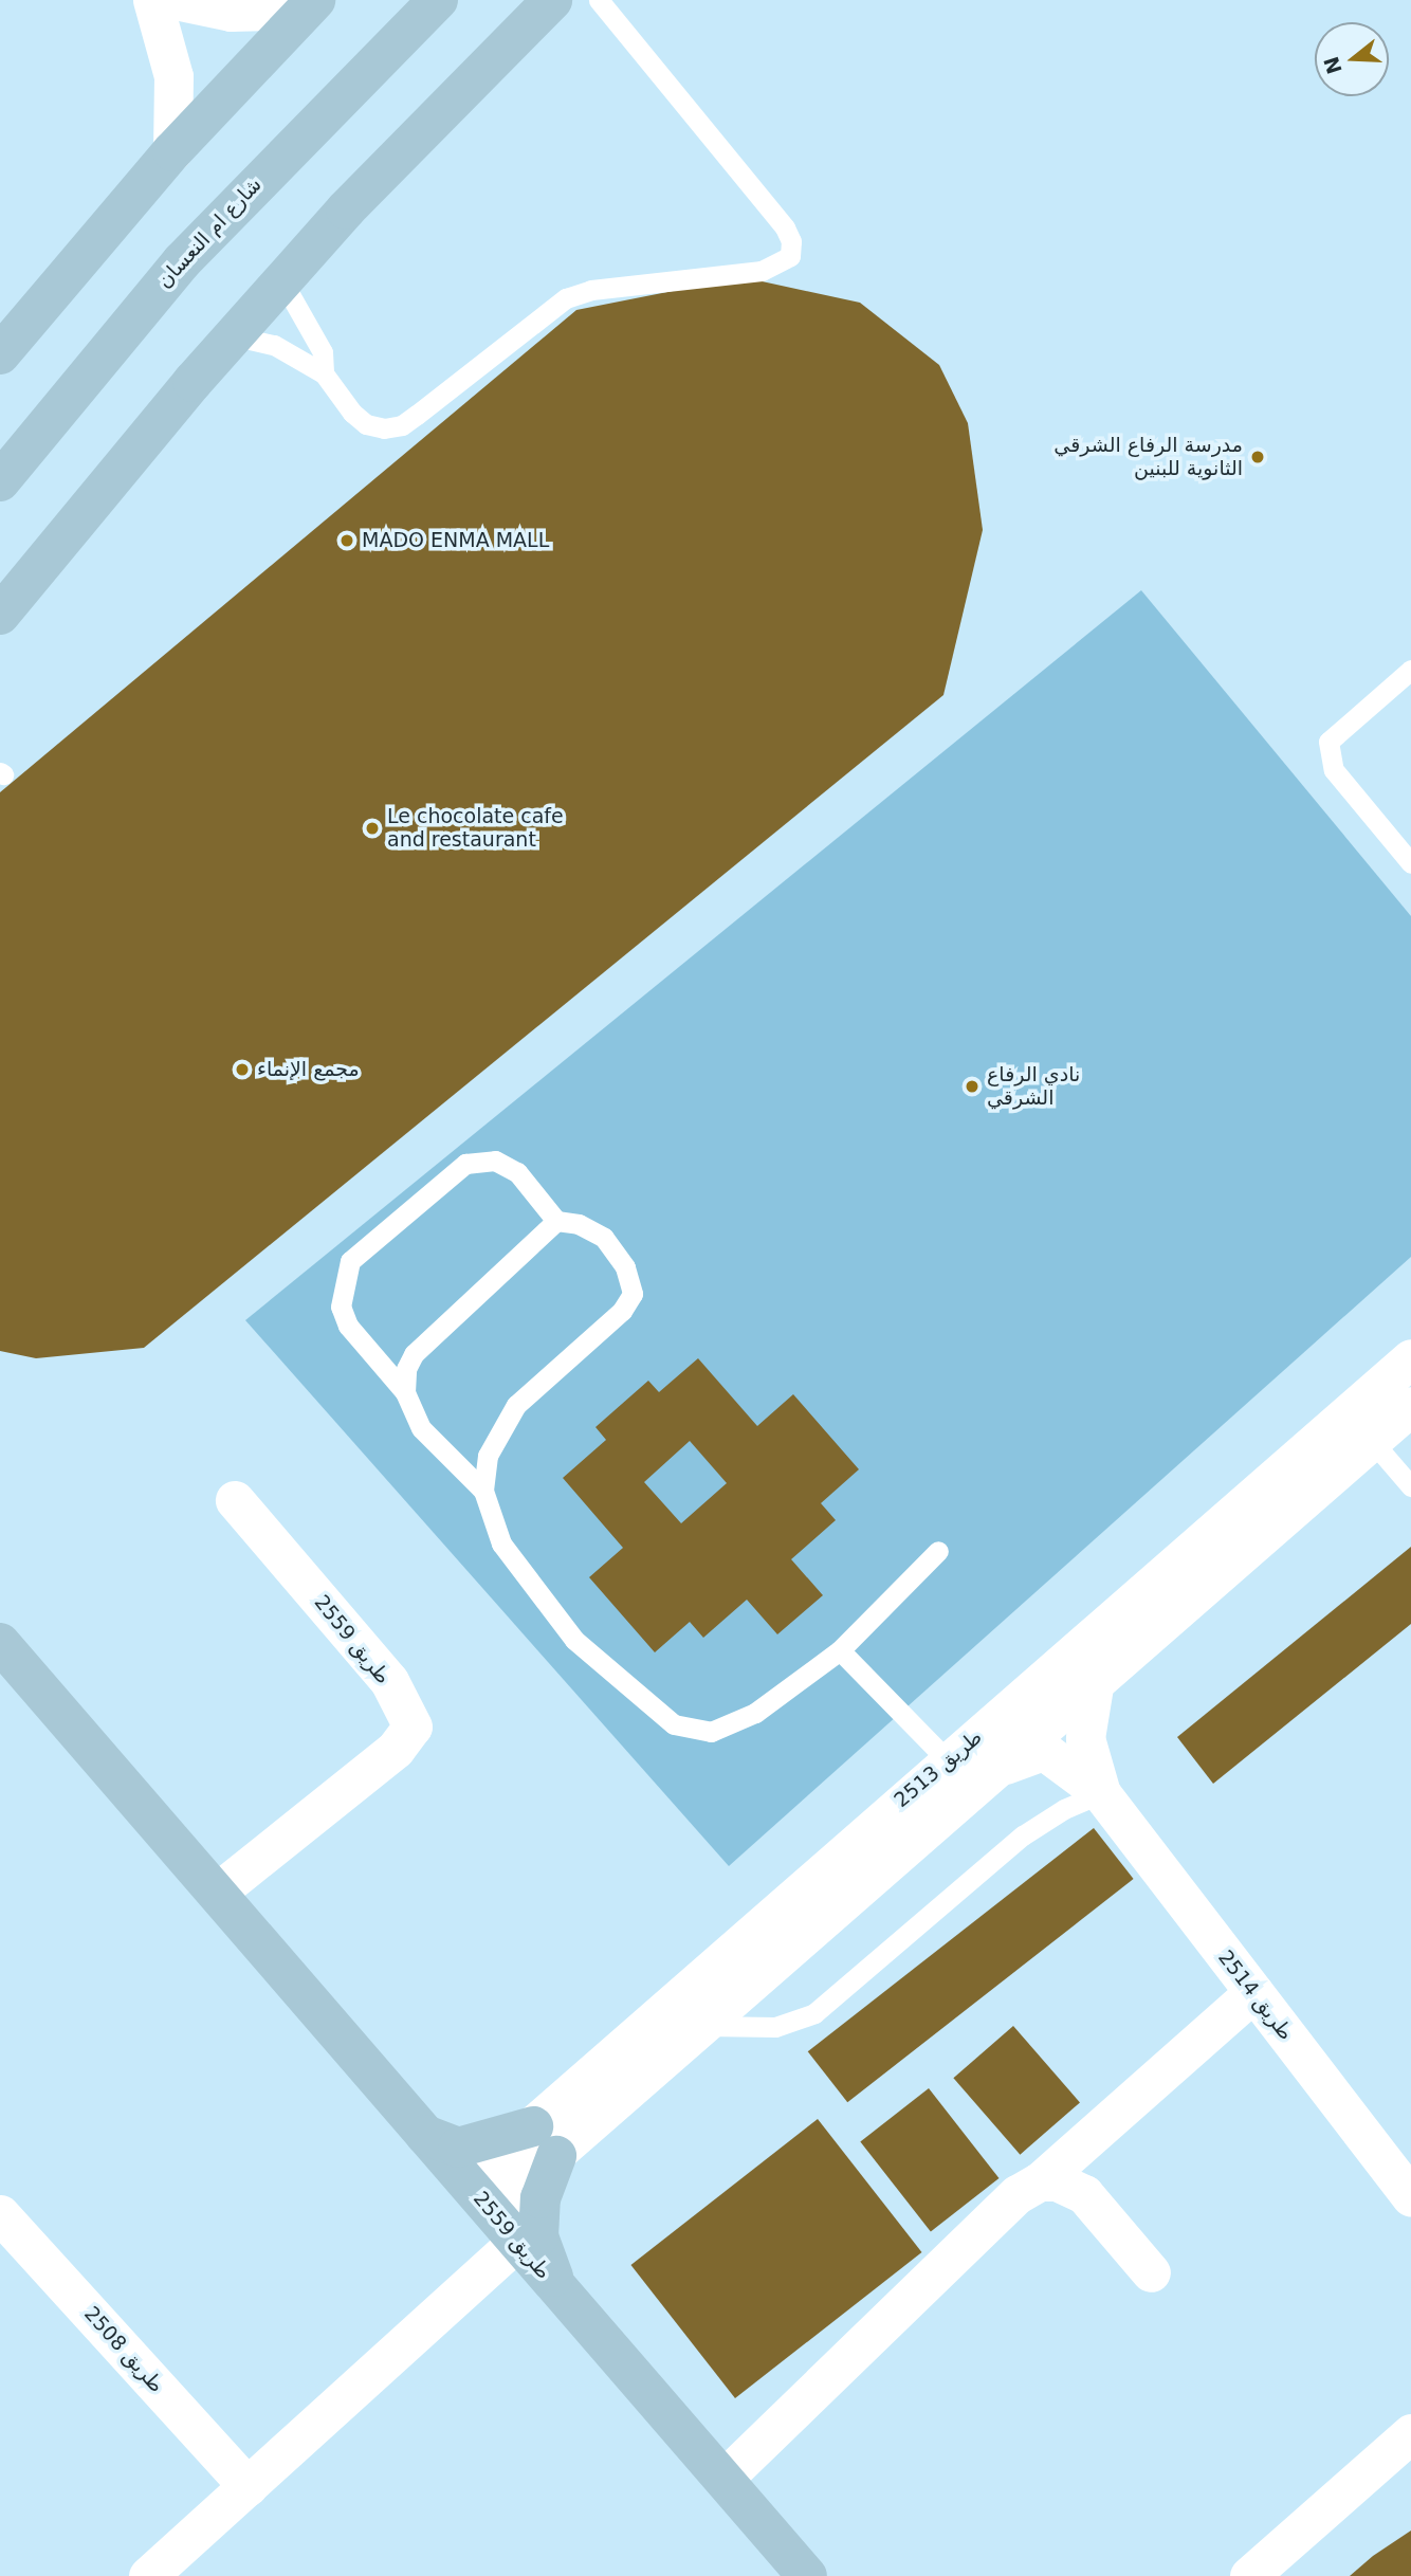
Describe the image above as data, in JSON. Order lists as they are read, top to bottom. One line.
{"streets":{"street":["شارع ام النعسان","طريق 2559","طريق 2513","طريق 2514","طريق 2508"]},"crossings":[["طريق 2559","طريق 2513"],["طريق 2513","طريق 2514"]],"places":["مدرسة الرفاع الشرقي الثانوية للبنين","MADO ENMA MALL","Le chocolate cafe and restaurant","مجمع الإنماء","نادي الرفاع الشرقي"],"north":"left"}
